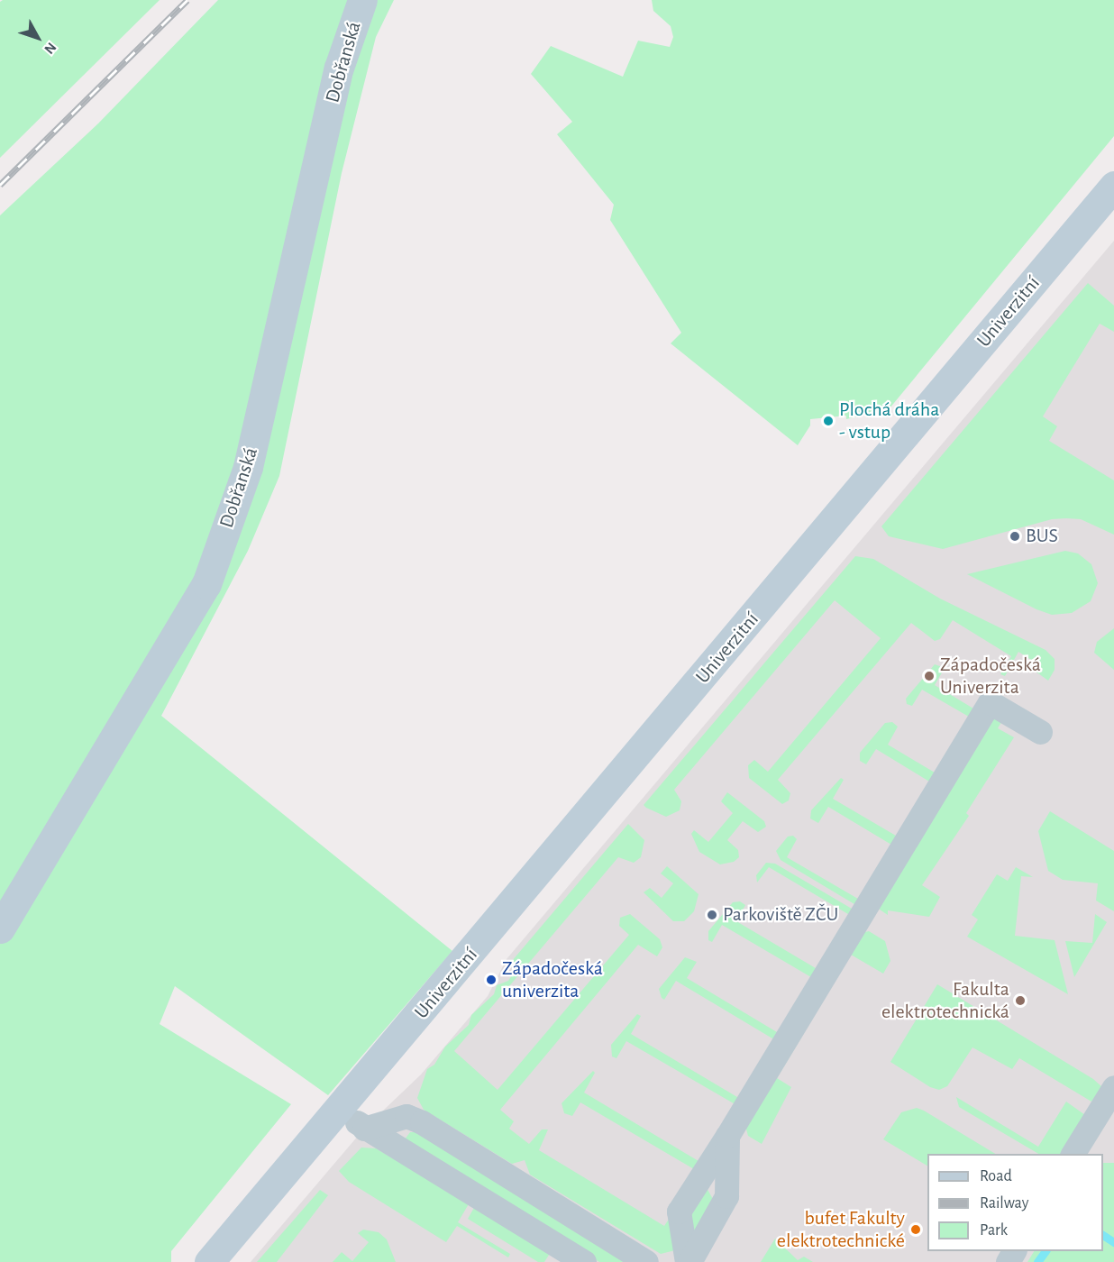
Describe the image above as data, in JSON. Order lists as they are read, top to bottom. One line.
{"streets":{"street":["Dobřanská","Univerzitní"]},"places":["Plochá dráha - vstup","BUS","Západočeská Univerzita","Parkoviště ZČU","Západočeská univerzita","Fakulta elektrotechnická","bufet Fakulty elektrotechnické"],"legend":["Road","Railway","Park"],"north":"bottom right"}
